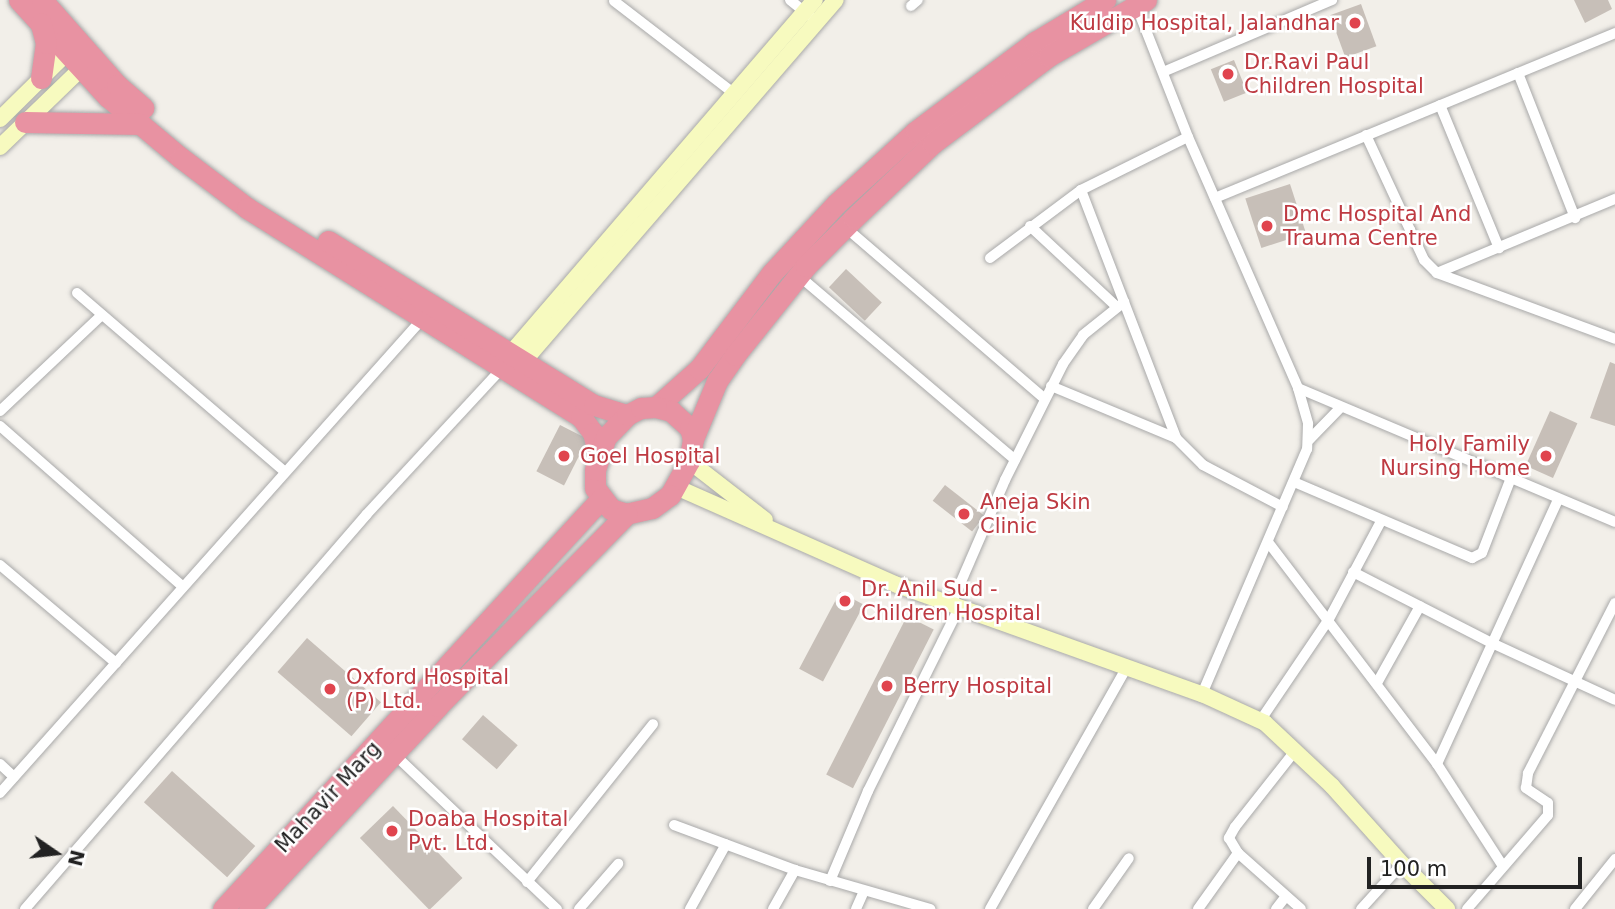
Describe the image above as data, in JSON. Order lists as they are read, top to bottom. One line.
{"streets":{"highway":["Mahavir Marg"]},"places":["Kuldip Hospital, Jalandhar","Dr.Ravi Paul Children Hospital","Dmc Hospital And Trauma Centre","Goel Hospital","Holy Family Nursing Home","Aneja Skin Clinic","Dr. Anil Sud - Children Hospital","Berry Hospital","Oxford Hospital (P) Ltd.","Doaba Hospital Pvt. Ltd."],"scale_bar":"100 m","north":"right"}
